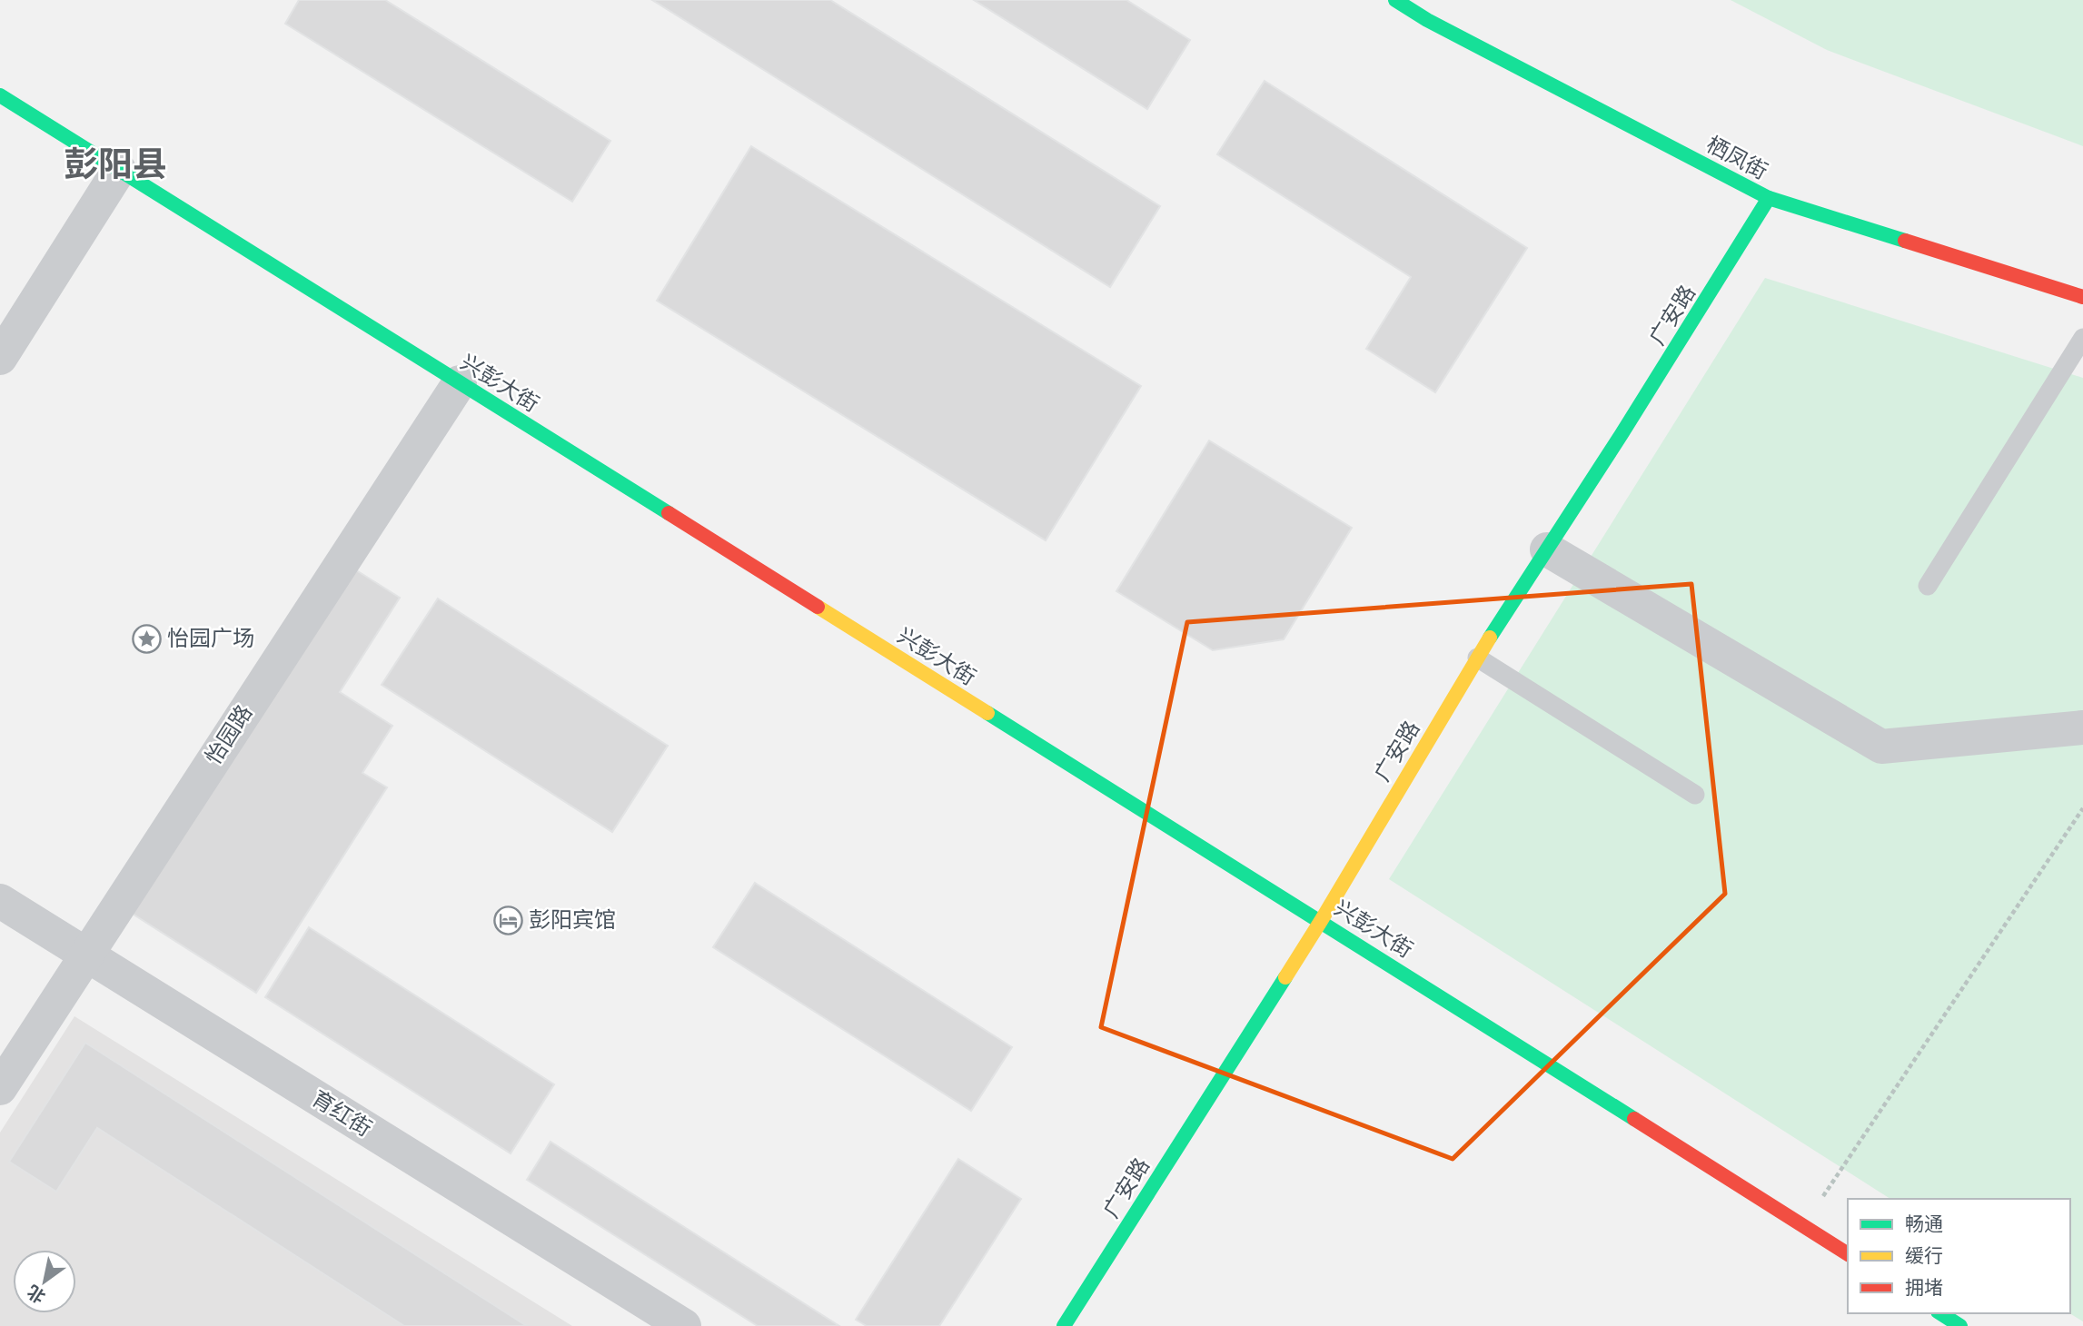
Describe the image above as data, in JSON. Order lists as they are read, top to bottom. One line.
{"streets":{"main road":["栖凤街","广安路","兴彭大街"],"street":["怡园路","育红街"]},"crossings":[["栖凤街","广安路"],["广安路","兴彭大街"],["兴彭大街","怡园路"],["怡园路","育红街"]],"districts":["彭阳县"],"places":{"place":["怡园广场"],"hotel":["彭阳宾馆"]},"legend":["畅通","缓行","拥堵"],"north":"bottom left"}
